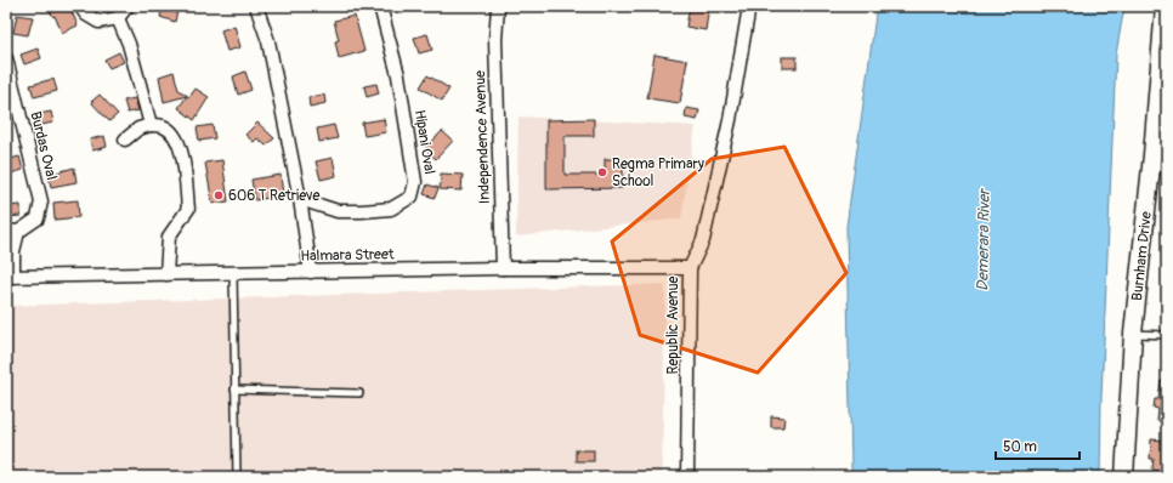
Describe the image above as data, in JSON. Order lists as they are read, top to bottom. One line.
{"streets":{"street":["Independence Avenue","Hipani Oval","Burdas Oval","Halmara Street","Burnham Drive","Republic Avenue"]},"crossings":[["Independence Avenue","Halmara Street"],["Burdas Oval","Halmara Street"],["Halmara Street","Republic Avenue"]],"water":["Demerara River"],"places":["Regma Primary School","606 T Retrieve"],"scale_bar":"50 m"}
